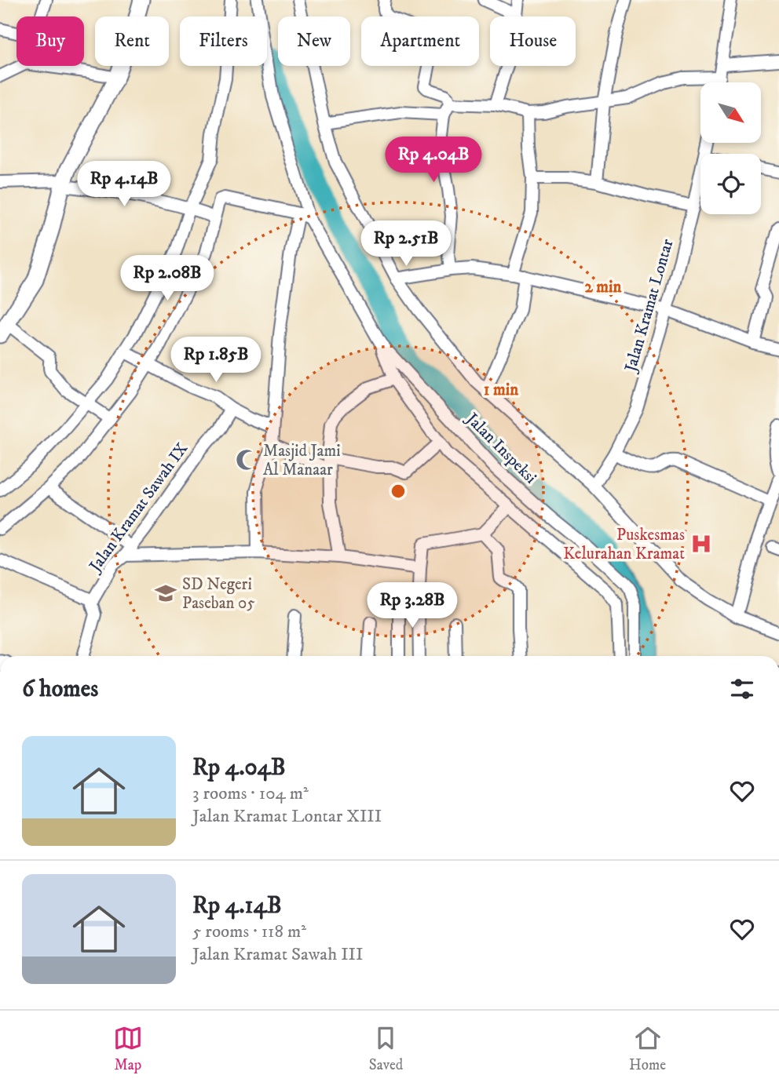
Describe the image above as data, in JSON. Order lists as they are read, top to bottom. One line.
{"streets":{"street":["Jalan Kramat Lontar","Jalan Inspeksi","Jalan Kramat Sawah IX"]},"places":{"mosque":["Masjid Jami Al Manaar"],"hospital":["Puskesmas Kelurahan Kramat"],"school or university":["SD Negeri Paseban 05"]},"north":"bottom right","page":{"chip":["Buy","Rent","Filters","New","Apartment","House"],"price":["Rp 4.04B","Rp 4.14B","Rp 2.51B","Rp 2.08B","Rp 1.85B","Rp 3.28B"],"heading":"6 homes","list":[{"name":"Rp 4.04B","note":"3 rooms · 104 m² · Jalan Kramat Lontar XIII"},{"name":"Rp 4.14B","note":"5 rooms · 118 m² · Jalan Kramat Sawah III"}],"tabs":["Map","Saved","Home"]},"rings":["2 min","1 min"]}
